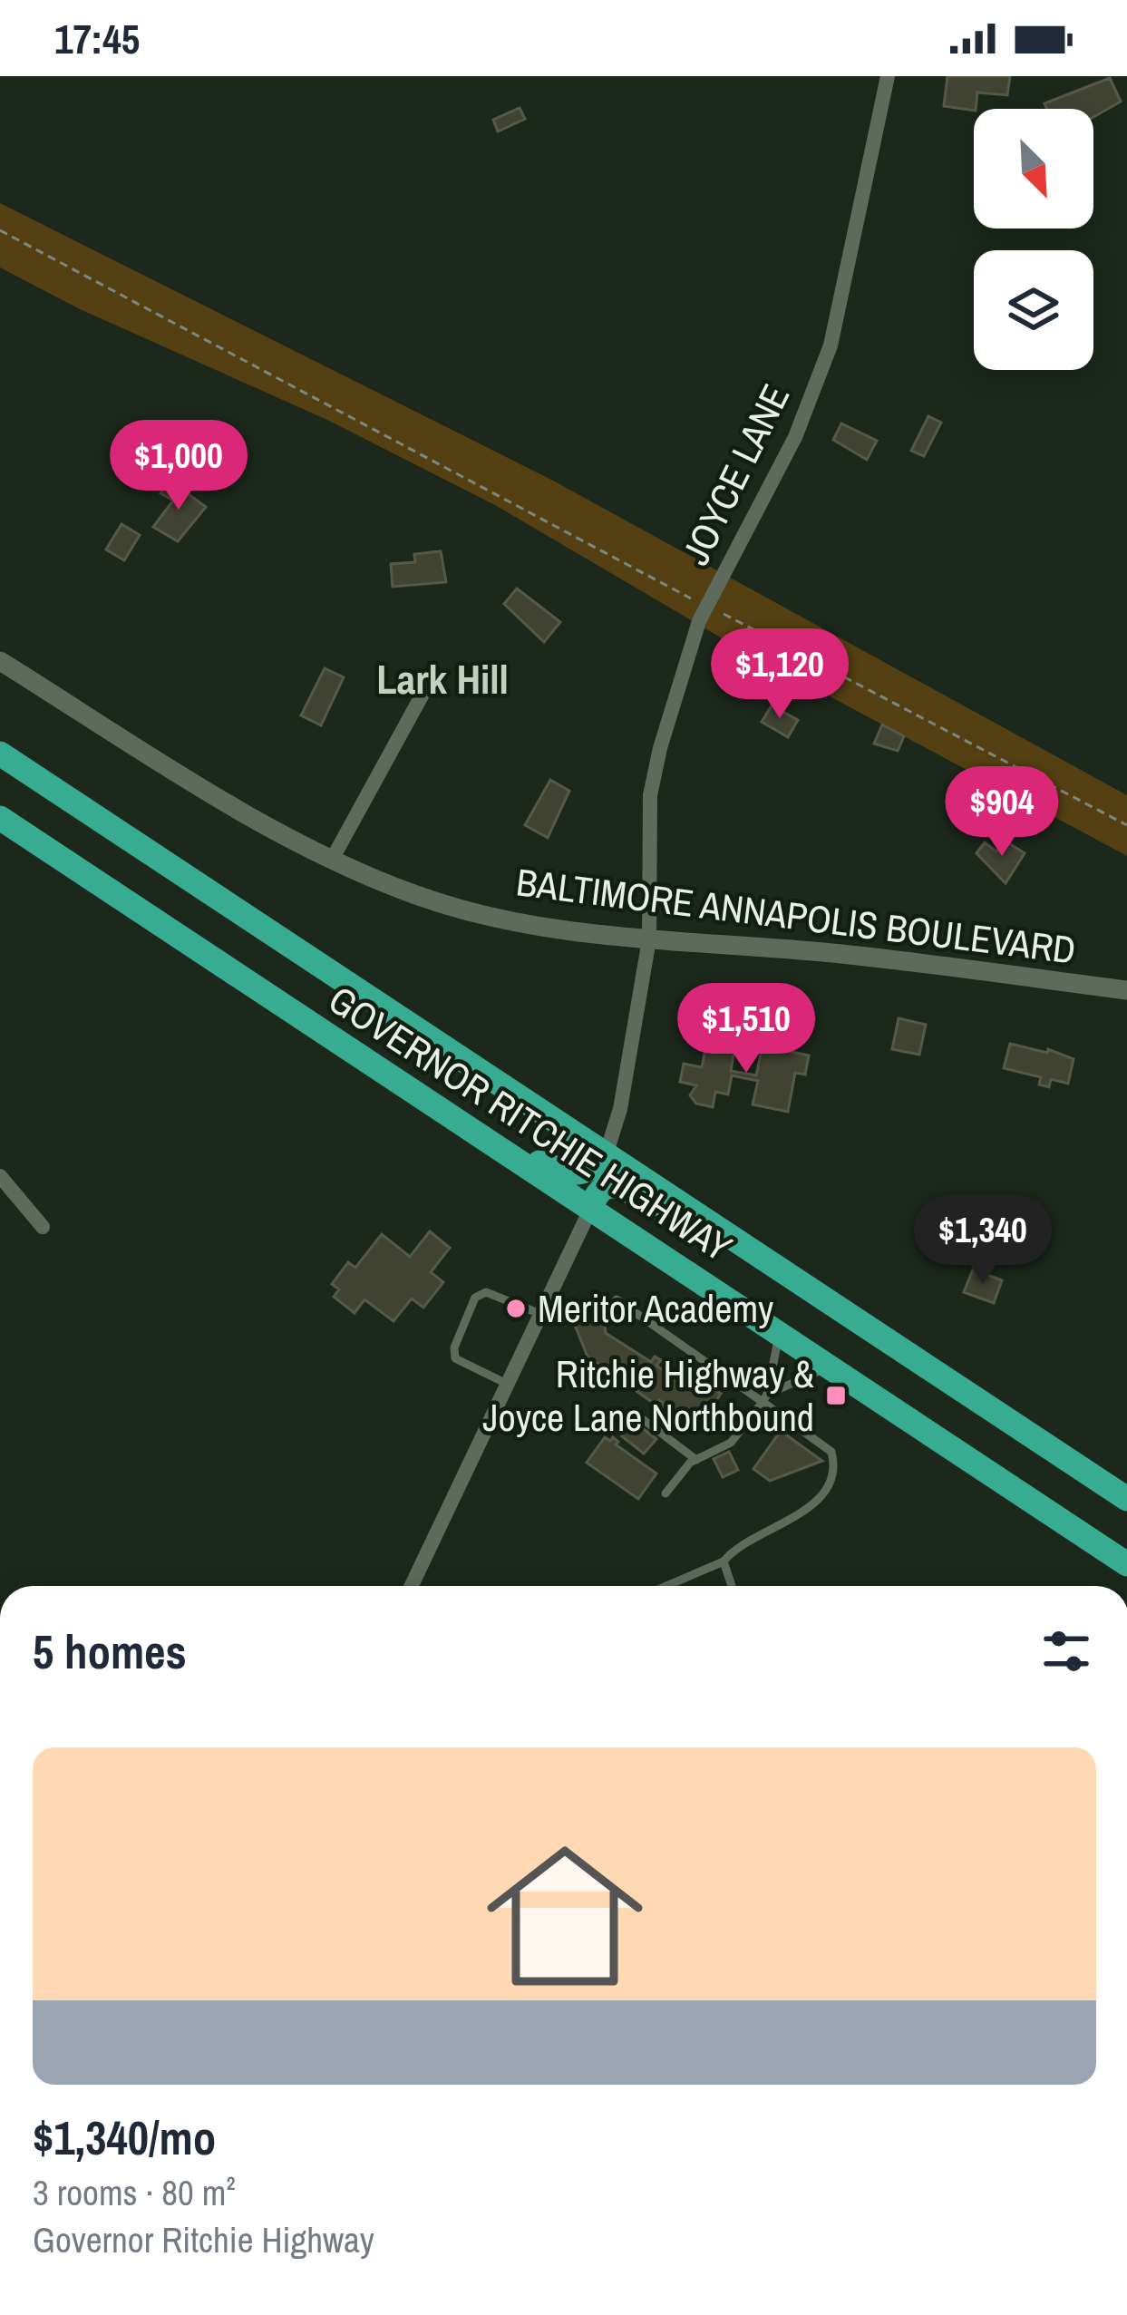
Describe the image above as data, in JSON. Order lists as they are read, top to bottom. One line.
{"streets":{"highway":["GOVERNOR RITCHIE HIGHWAY"],"street":["JOYCE LANE","BALTIMORE ANNAPOLIS BOULEVARD"]},"crossings":[["JOYCE LANE","BALTIMORE ANNAPOLIS BOULEVARD"],["JOYCE LANE","GOVERNOR RITCHIE HIGHWAY"]],"districts":["Lark Hill"],"places":{"other":["Meritor Academy"],"transit":["Ritchie Highway & Joyce Lane Northbound"]},"north":"bottom right","page":{"status":"17:45","price":["$1,000","$1,120","$904","$1,510","$1,340"],"heading":"5 homes","list":[{"name":"$1,340/mo","note":"3 rooms · 80 m² · Governor Ritchie Highway"}]}}
